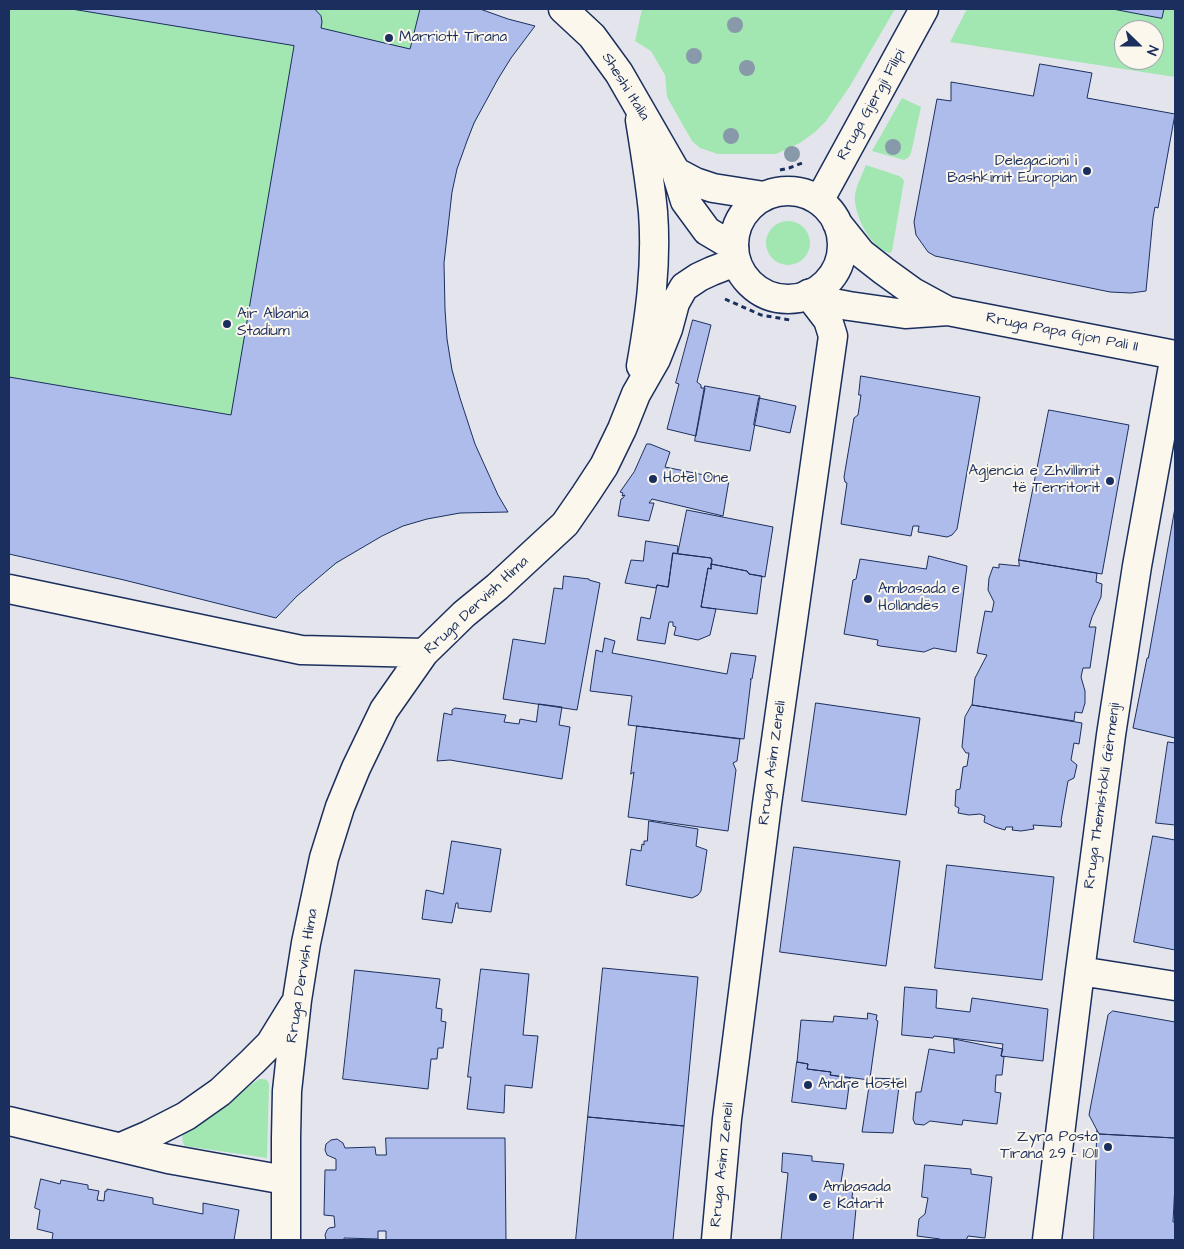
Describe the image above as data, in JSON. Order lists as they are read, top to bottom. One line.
{"streets":{"street":["Sheshi Italia","Rruga Gjergji Filipi","Rruga Papa Gjon Pali II","Rruga Dervish Hima","Rruga Asim Zeneli","Rruga Themistokli Gërmenji"]},"crossings":[["Sheshi Italia","Rruga Gjergji Filipi"],["Sheshi Italia","Rruga Papa Gjon Pali II"],["Sheshi Italia","Rruga Dervish Hima"],["Sheshi Italia","Rruga Asim Zeneli"],["Rruga Gjergji Filipi","Rruga Papa Gjon Pali II"],["Rruga Gjergji Filipi","Rruga Dervish Hima"],["Rruga Gjergji Filipi","Rruga Asim Zeneli"],["Rruga Papa Gjon Pali II","Rruga Dervish Hima"],["Rruga Papa Gjon Pali II","Rruga Asim Zeneli"],["Rruga Papa Gjon Pali II","Rruga Themistokli Gërmenji"],["Rruga Dervish Hima","Rruga Asim Zeneli"]],"places":["Marriott Tirana","Delegacioni i Bashkimit Europian","Air Albania Stadium","Hotel One","Agjencia e Zhvillimit të Territorit","Ambasada e Hollandës","Andre Hostel","Zyra Posta Tirana 29 - 1011","Ambasada e Katarit"],"north":"right"}
